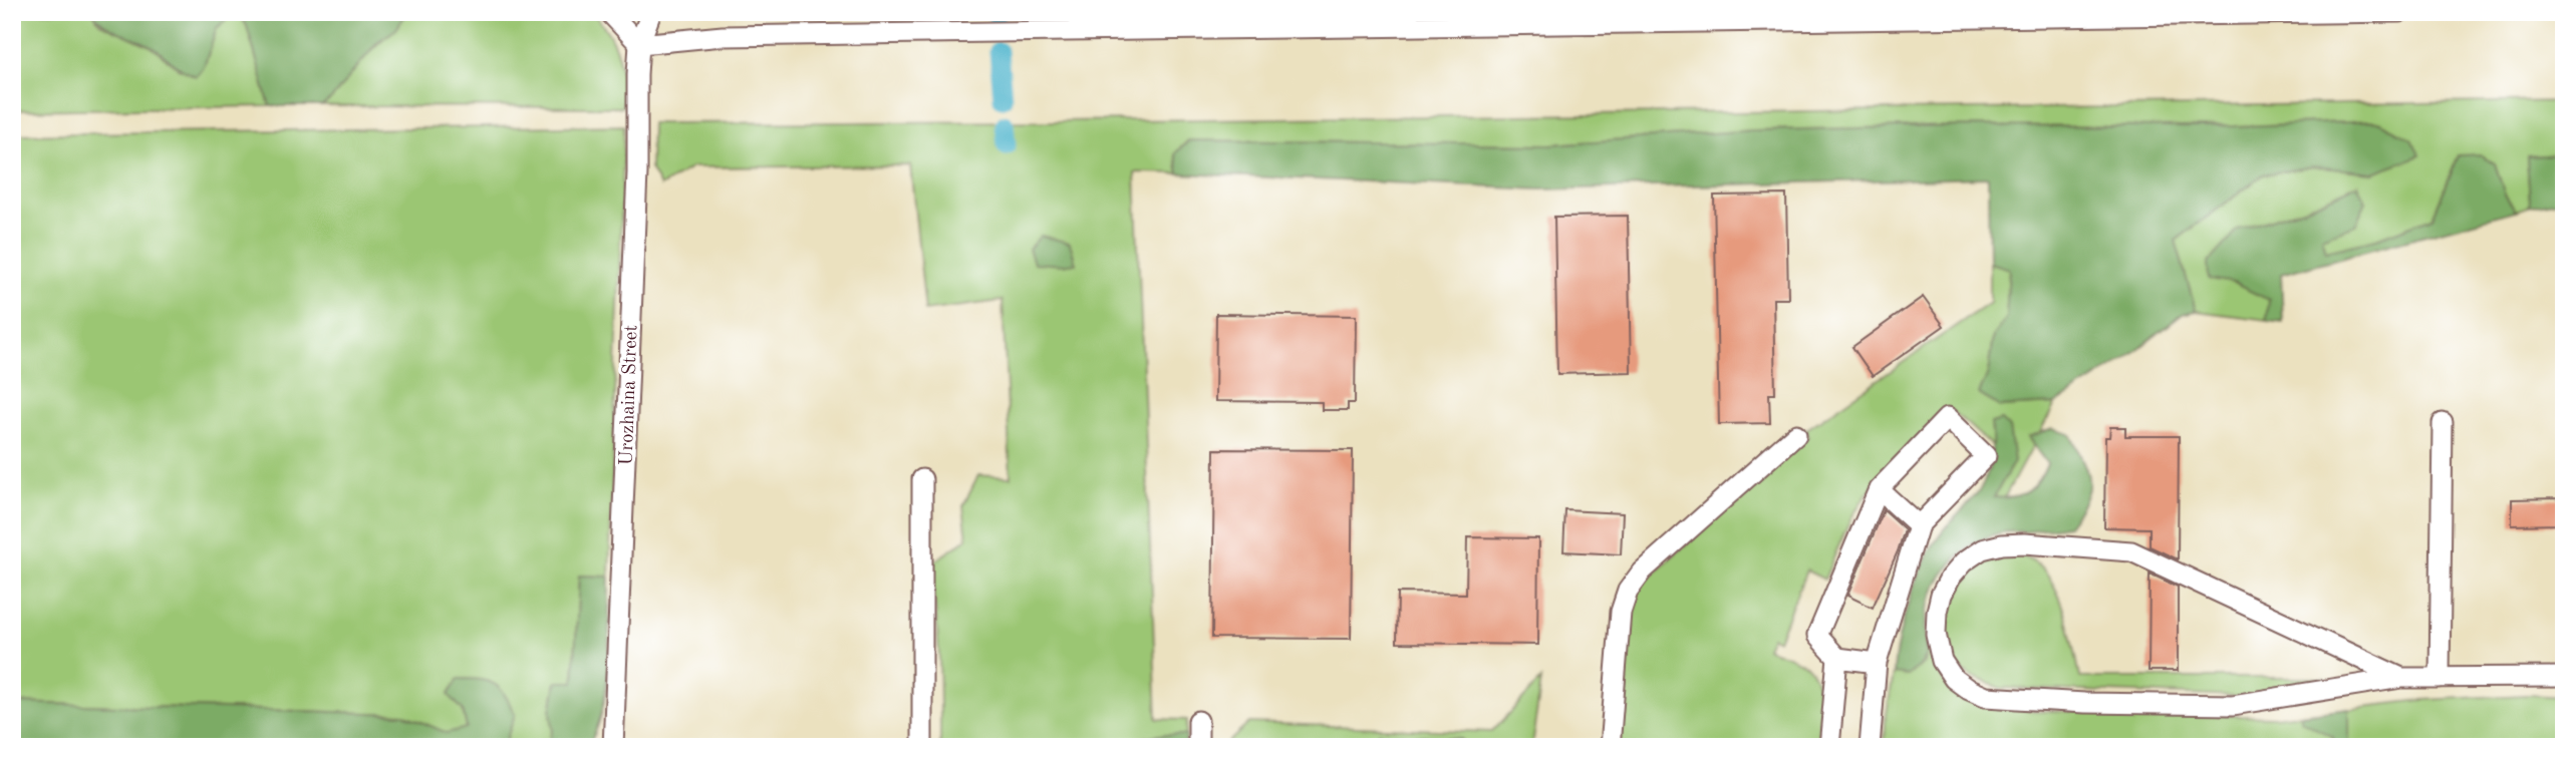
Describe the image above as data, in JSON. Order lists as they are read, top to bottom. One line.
{"streets":{"street":["Urozhaina Street"]}}
